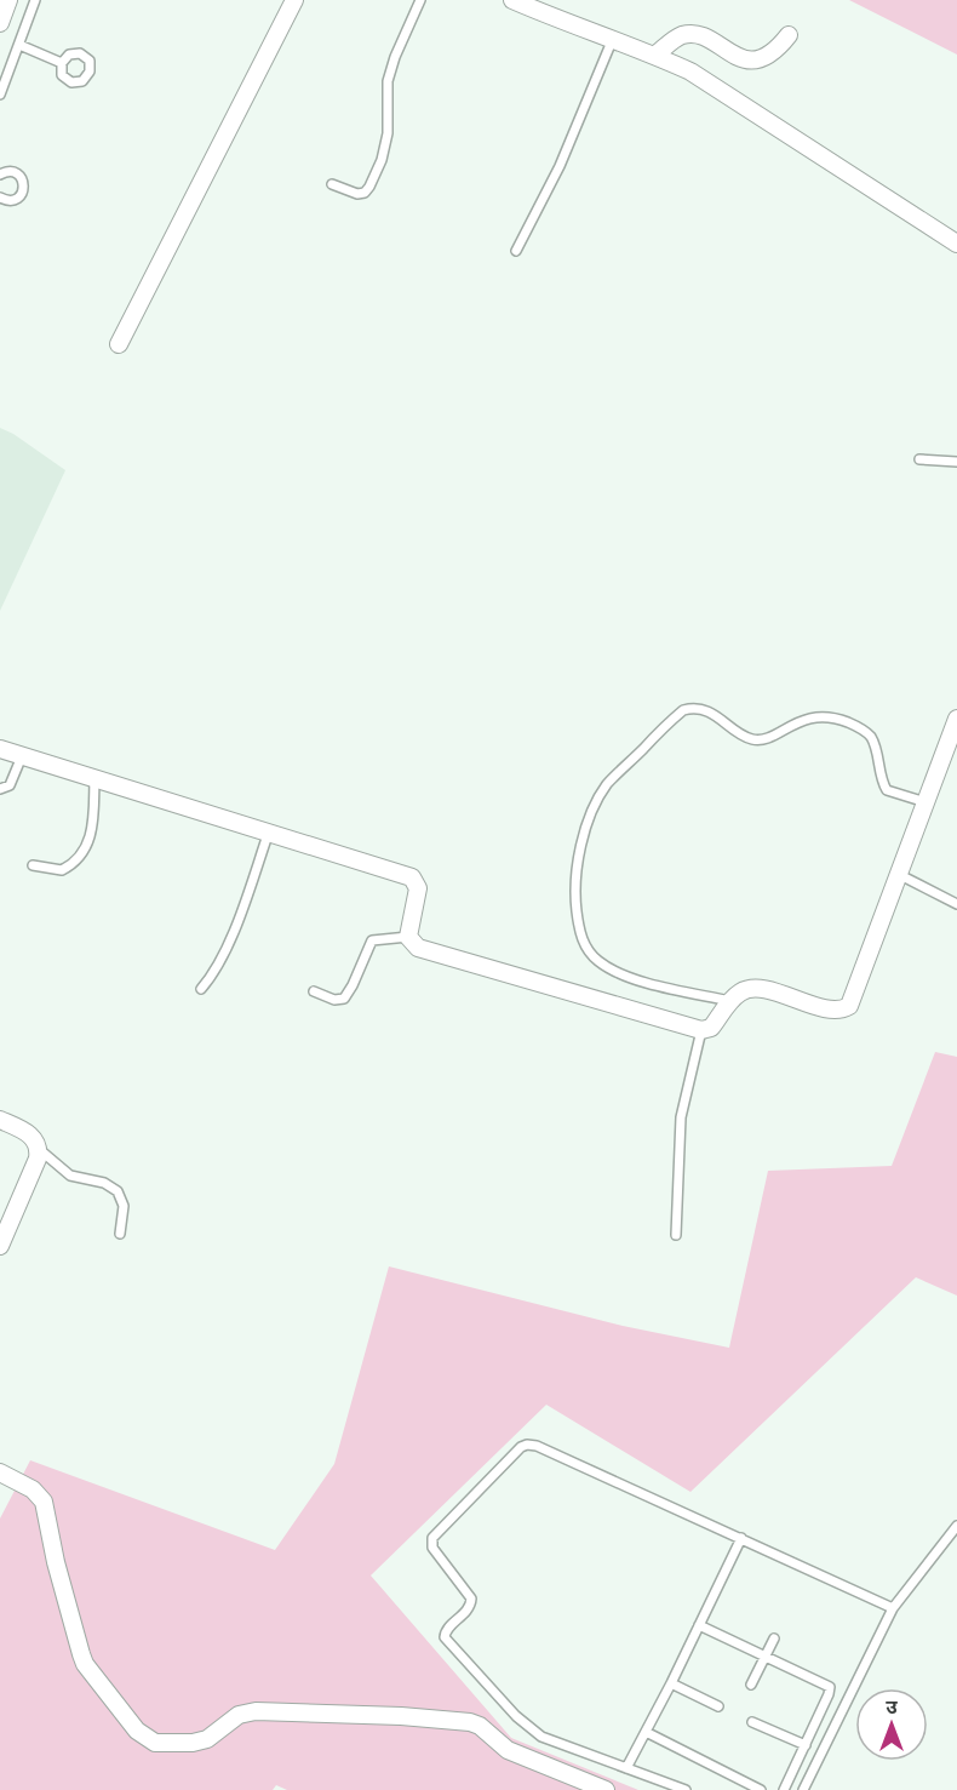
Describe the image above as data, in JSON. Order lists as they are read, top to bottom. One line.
{"north":"top"}
